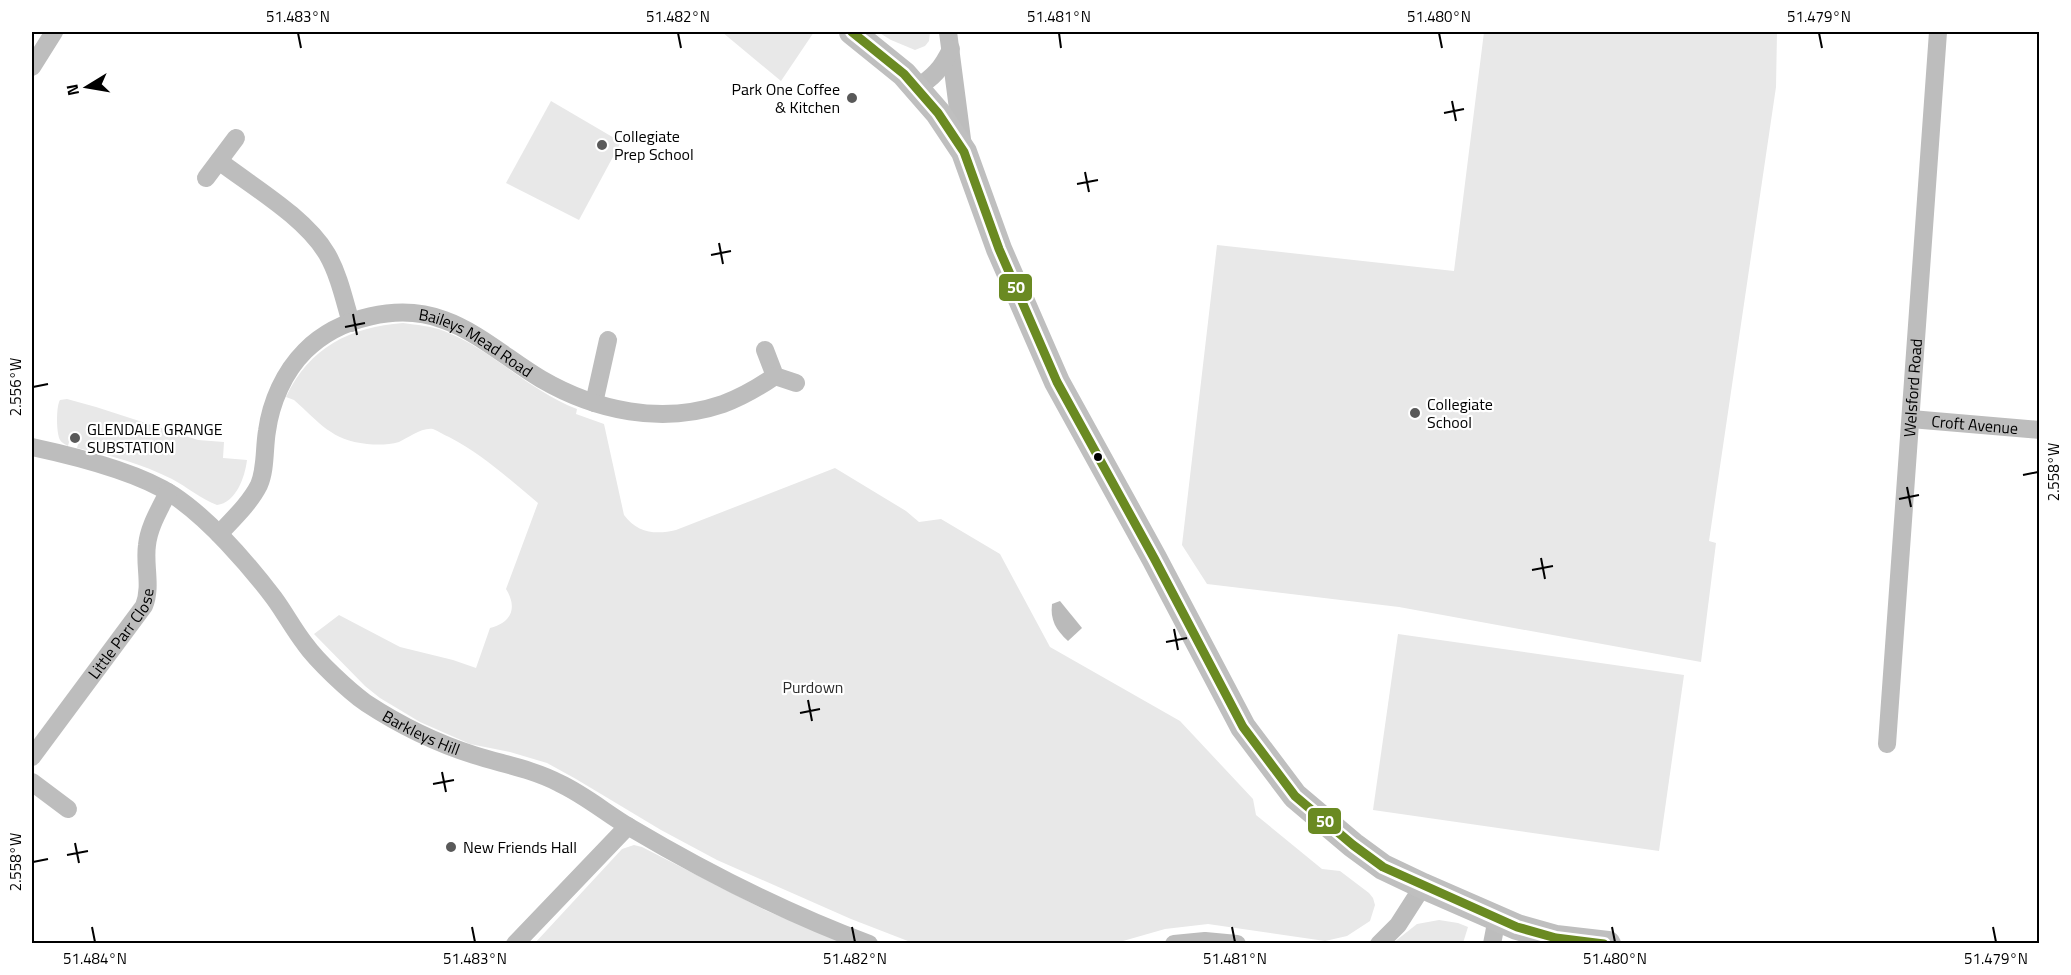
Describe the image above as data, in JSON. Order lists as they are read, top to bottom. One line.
{"streets":{"street":["Baileys Mead Road","Welsford Road","Croft Avenue","Little Parr Close","Barkleys Hill"]},"crossings":[["Baileys Mead Road","Barkleys Hill"],["Welsford Road","Croft Avenue"],["Little Parr Close","Barkleys Hill"]],"parks":["Purdown"],"places":["Park One Coffee & Kitchen","Collegiate Prep School","Collegiate School","GLENDALE GRANGE SUBSTATION","New Friends Hall"],"lines":["transit line 50"],"north":"left","coordinates":["51.483°N","51.482°N","51.481°N","51.480°N","51.479°N","2.556°W","2.558°W","51.484°N"]}
